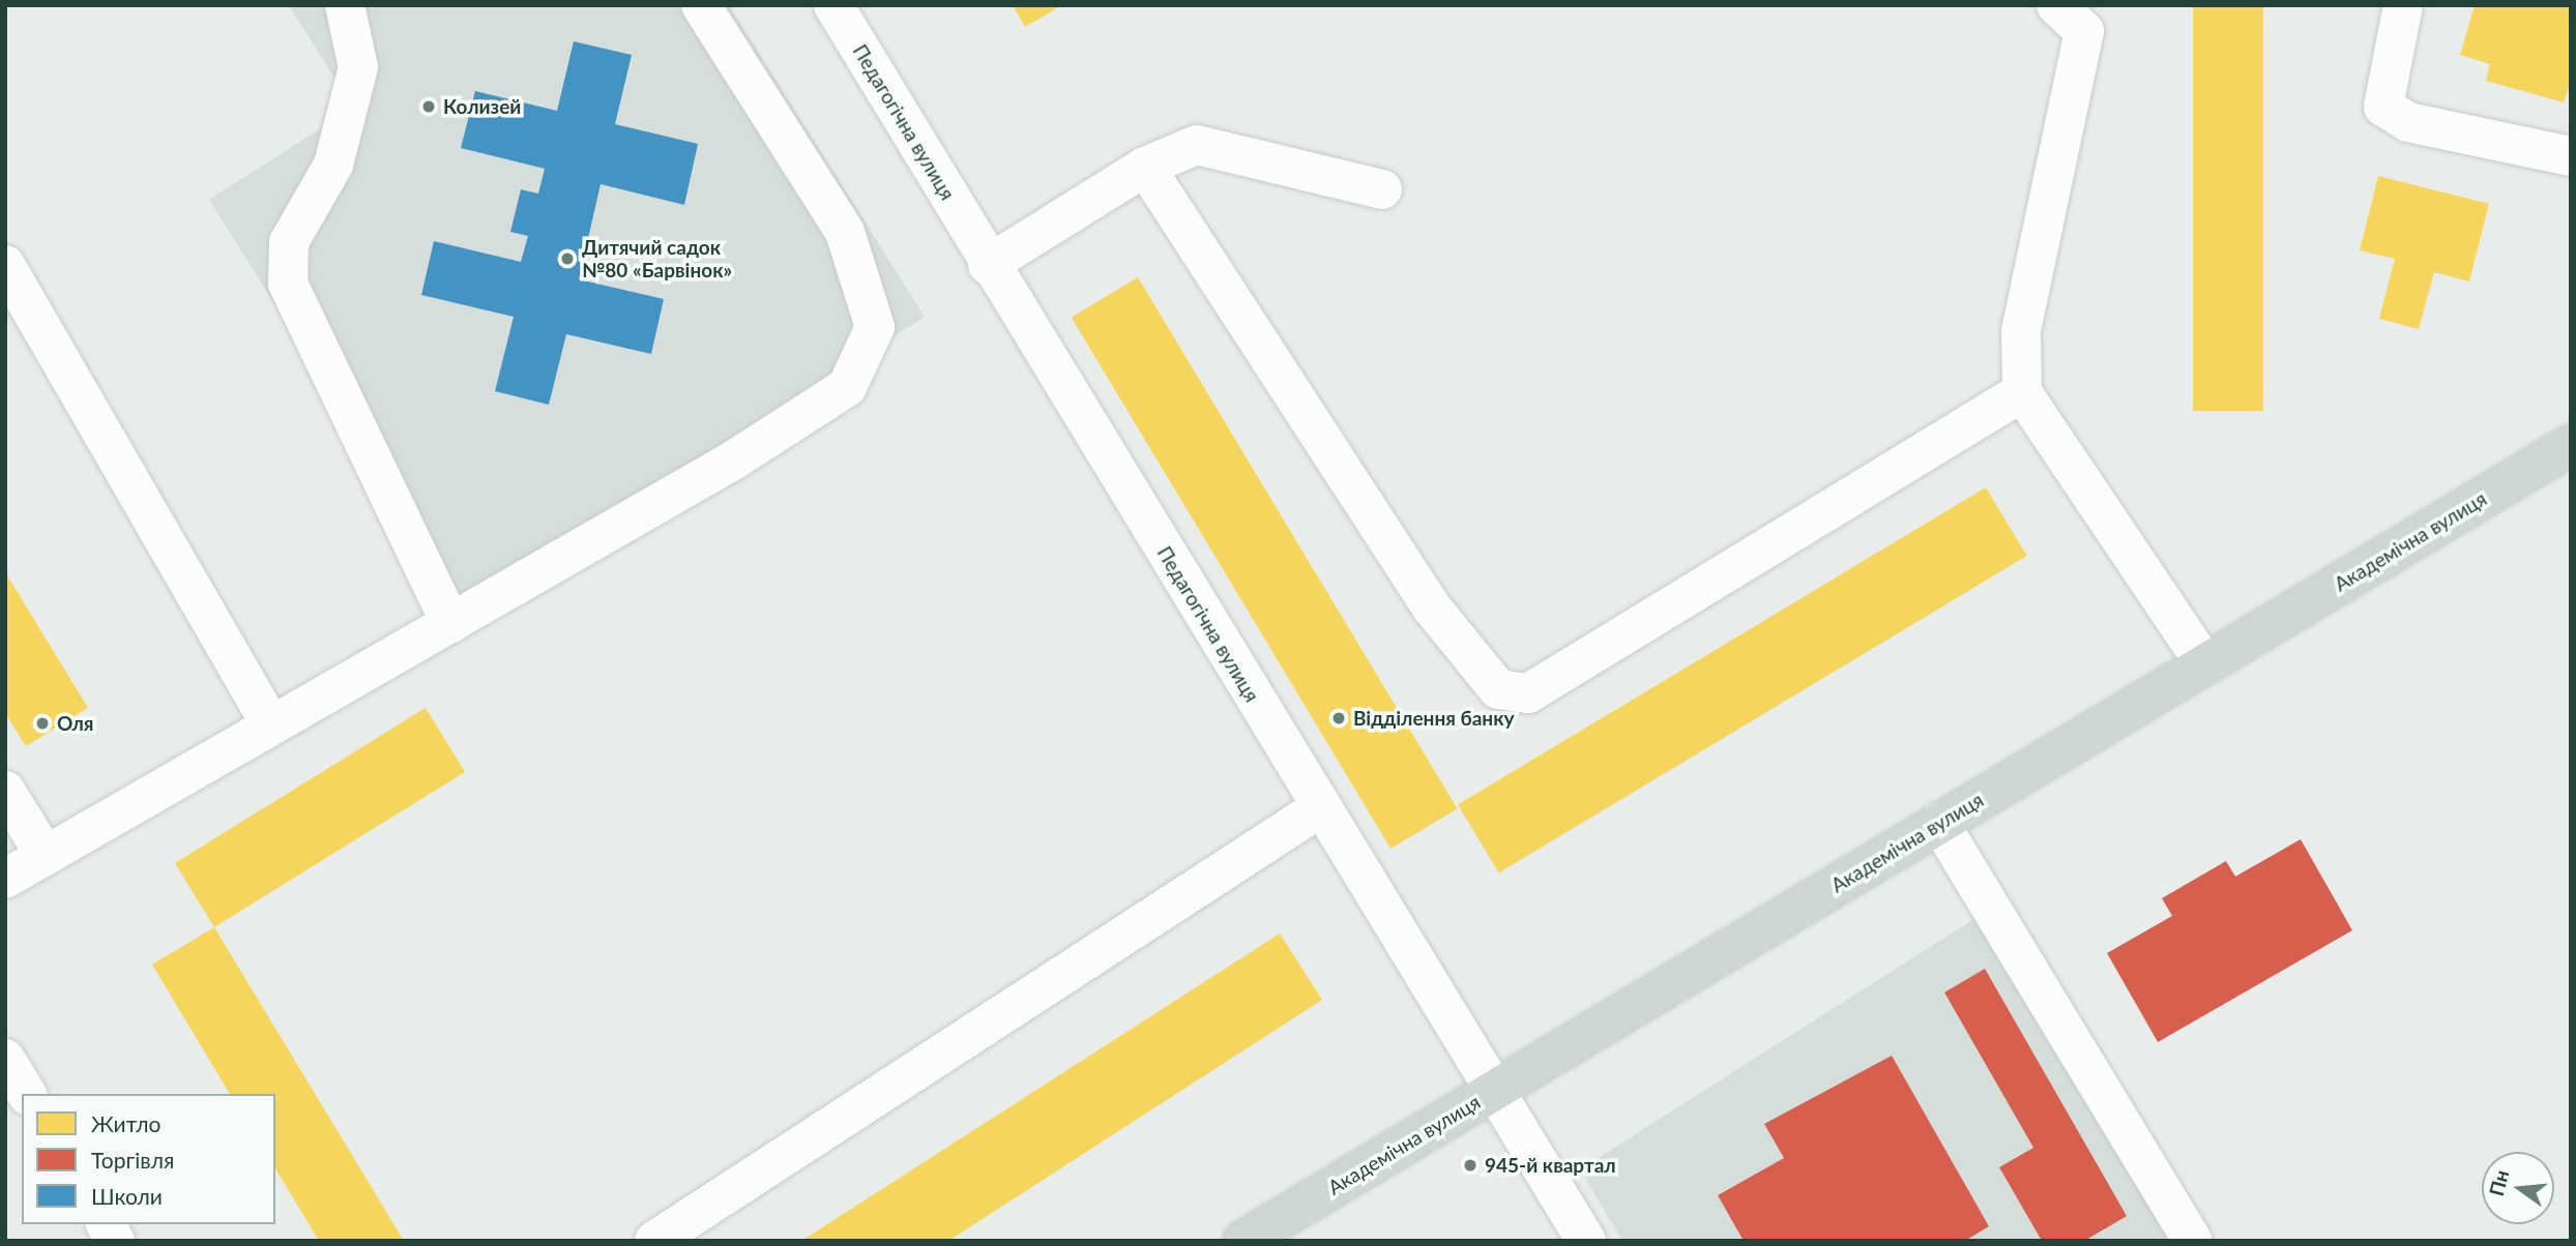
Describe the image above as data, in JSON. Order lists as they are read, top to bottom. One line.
{"streets":{"main road":["Академічна вулиця"],"street":["Педагогічна вулиця"]},"crossings":[["Педагогічна вулиця","Академічна вулиця"]],"places":["Колизей","Дитячий садок №80 «Барвінок»","Відділення банку","Оля","945-й квартал"],"legend":["Житло","Торгівля","Школи"],"north":"left"}
